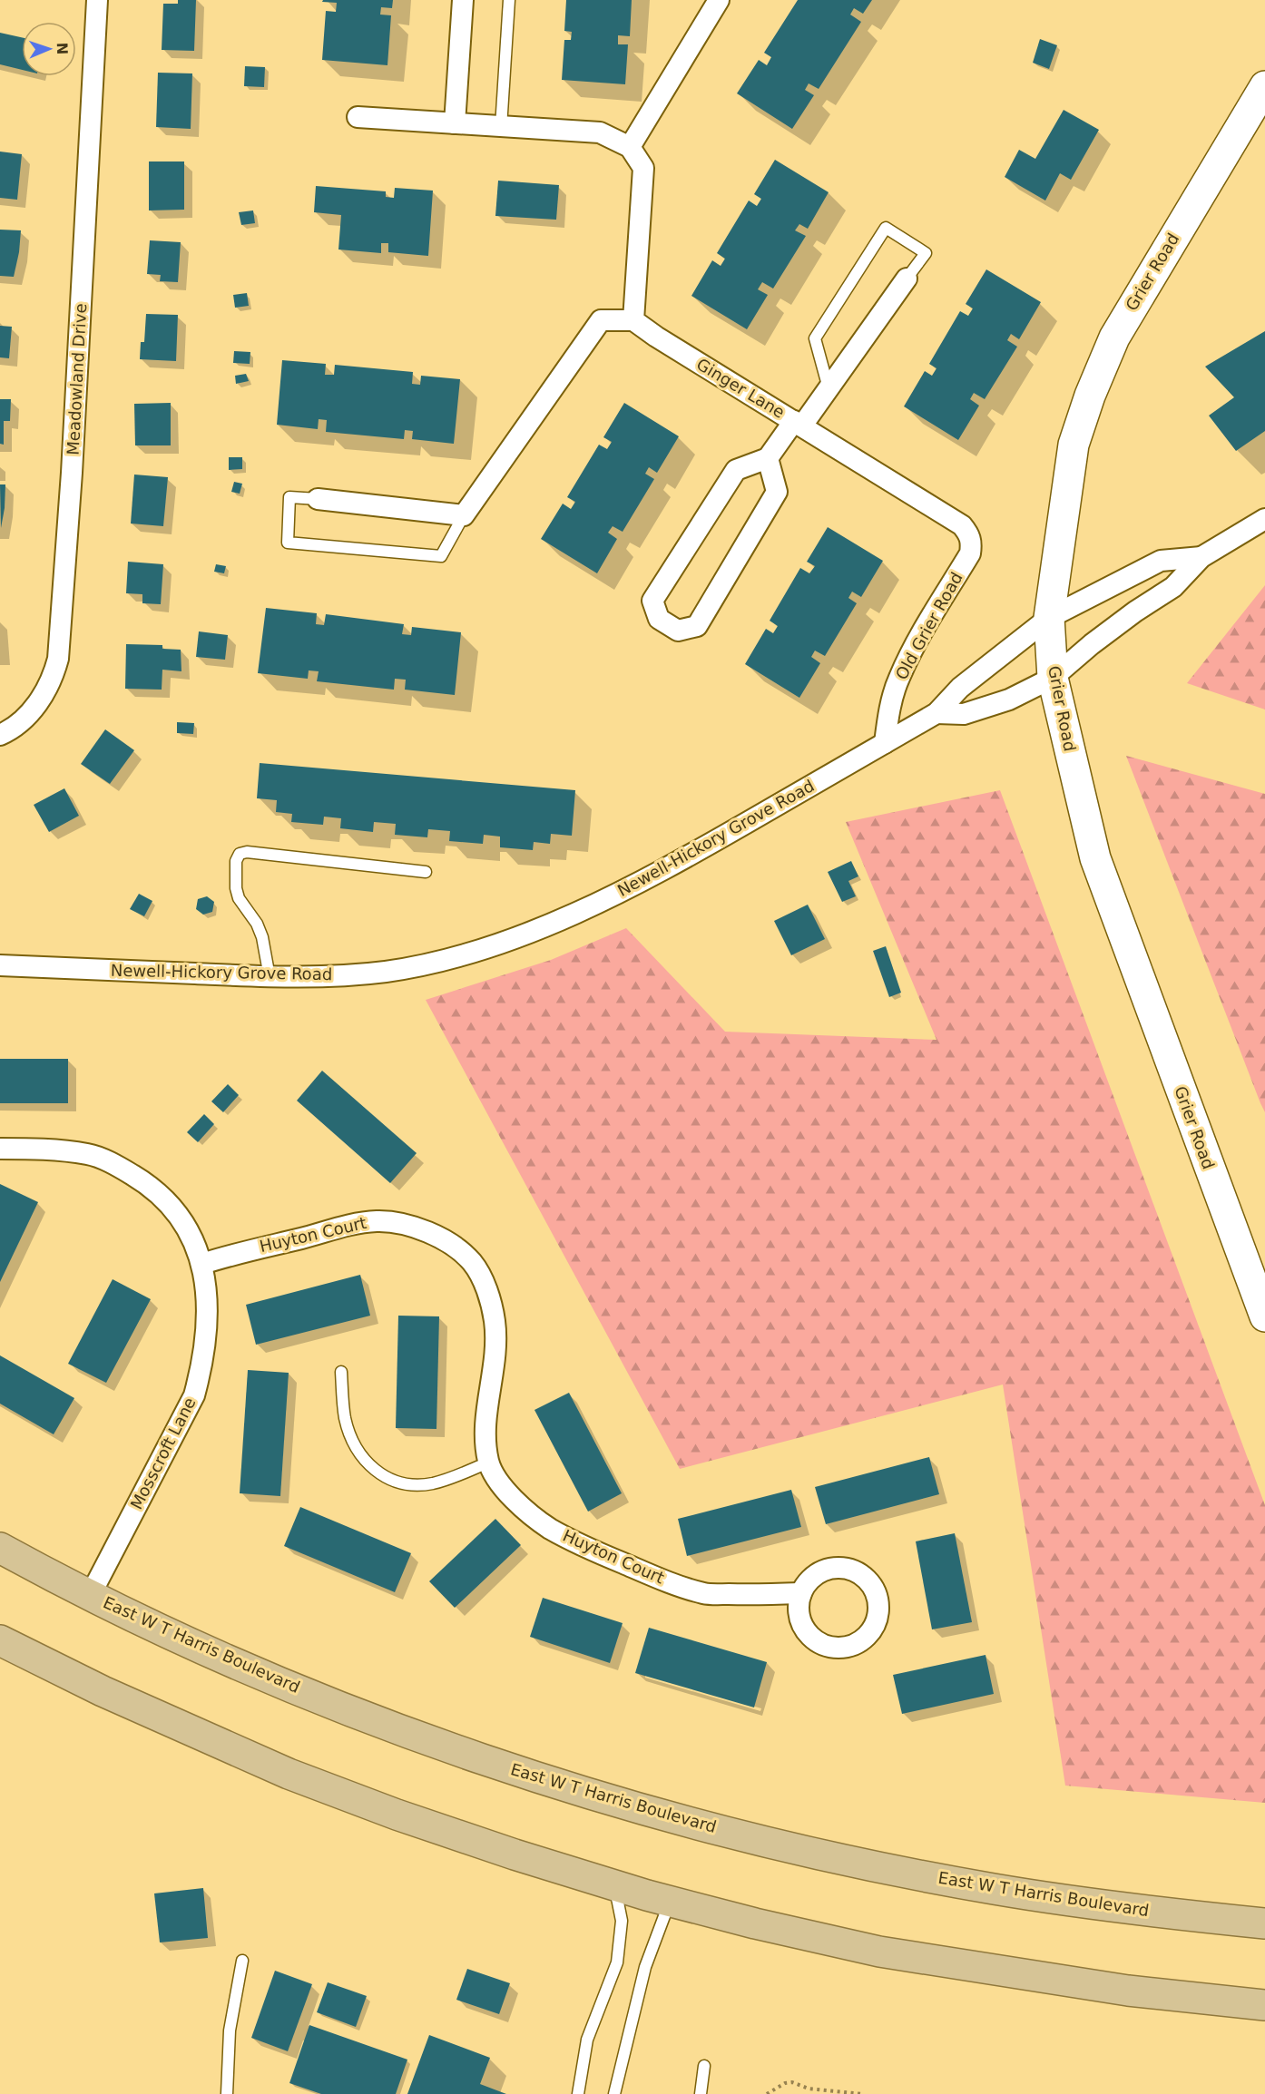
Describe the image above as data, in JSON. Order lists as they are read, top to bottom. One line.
{"streets":{"main road":["East W T Harris Boulevard"],"street":["Grier Road","Meadowland Drive","Ginger Lane","Old Grier Road","Newell-Hickory Grove Road","Huyton Court","Mosscroft Lane"]},"crossings":[["Grier Road","Newell-Hickory Grove Road"],["Ginger Lane","Old Grier Road"],["Old Grier Road","Newell-Hickory Grove Road"],["Huyton Court","Mosscroft Lane"],["Mosscroft Lane","East W T Harris Boulevard"]],"north":"right"}
